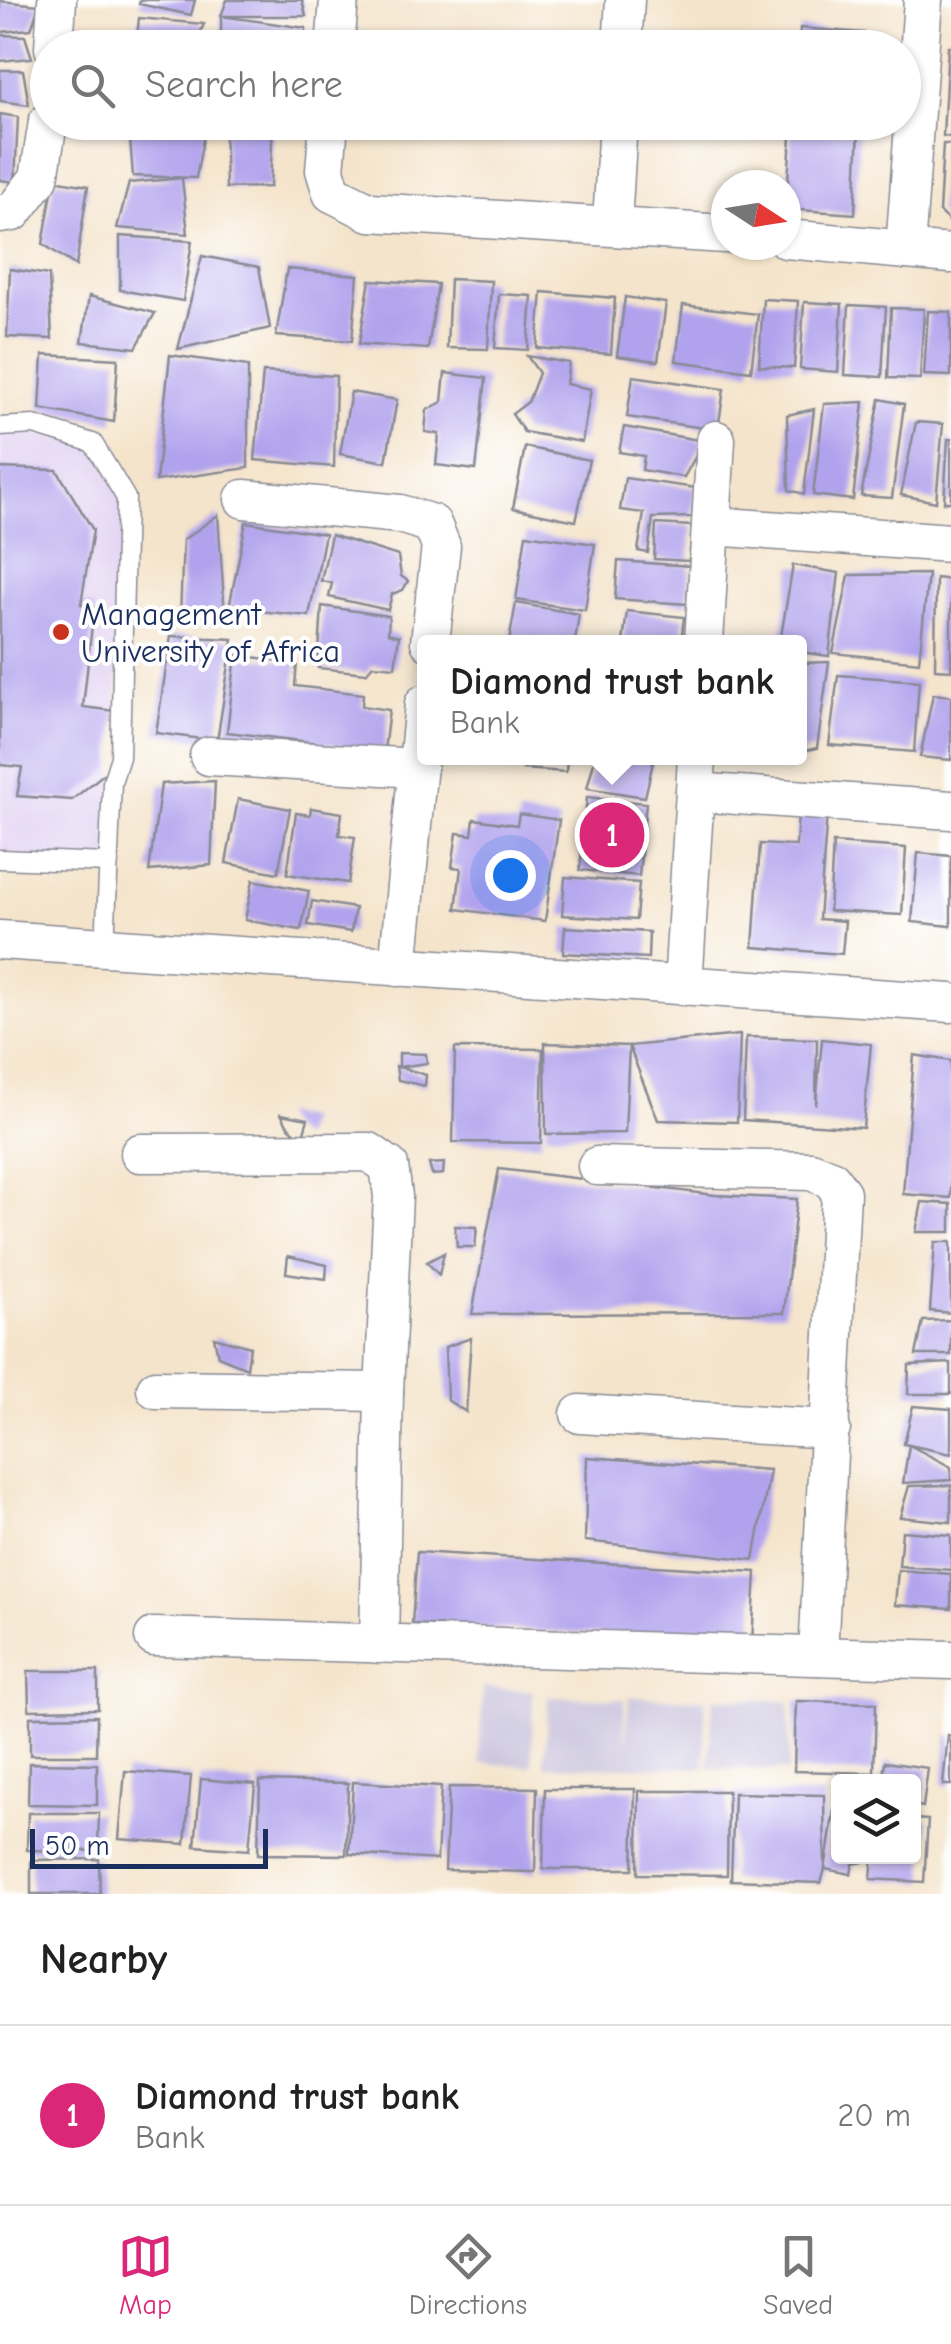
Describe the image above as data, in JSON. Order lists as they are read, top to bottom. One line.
{"places":["Management University of Africa"],"scale_bar":"50 m","north":"right","page":{"search":"Search here","popup":["Diamond trust bank","Bank"],"pins":"1","scale":"50 m","heading":"Nearby","list":[{"mark":"1","name":"Diamond trust bank","note":"Bank","value":"20 m"}],"nav":["Map","Directions","Saved"]}}
